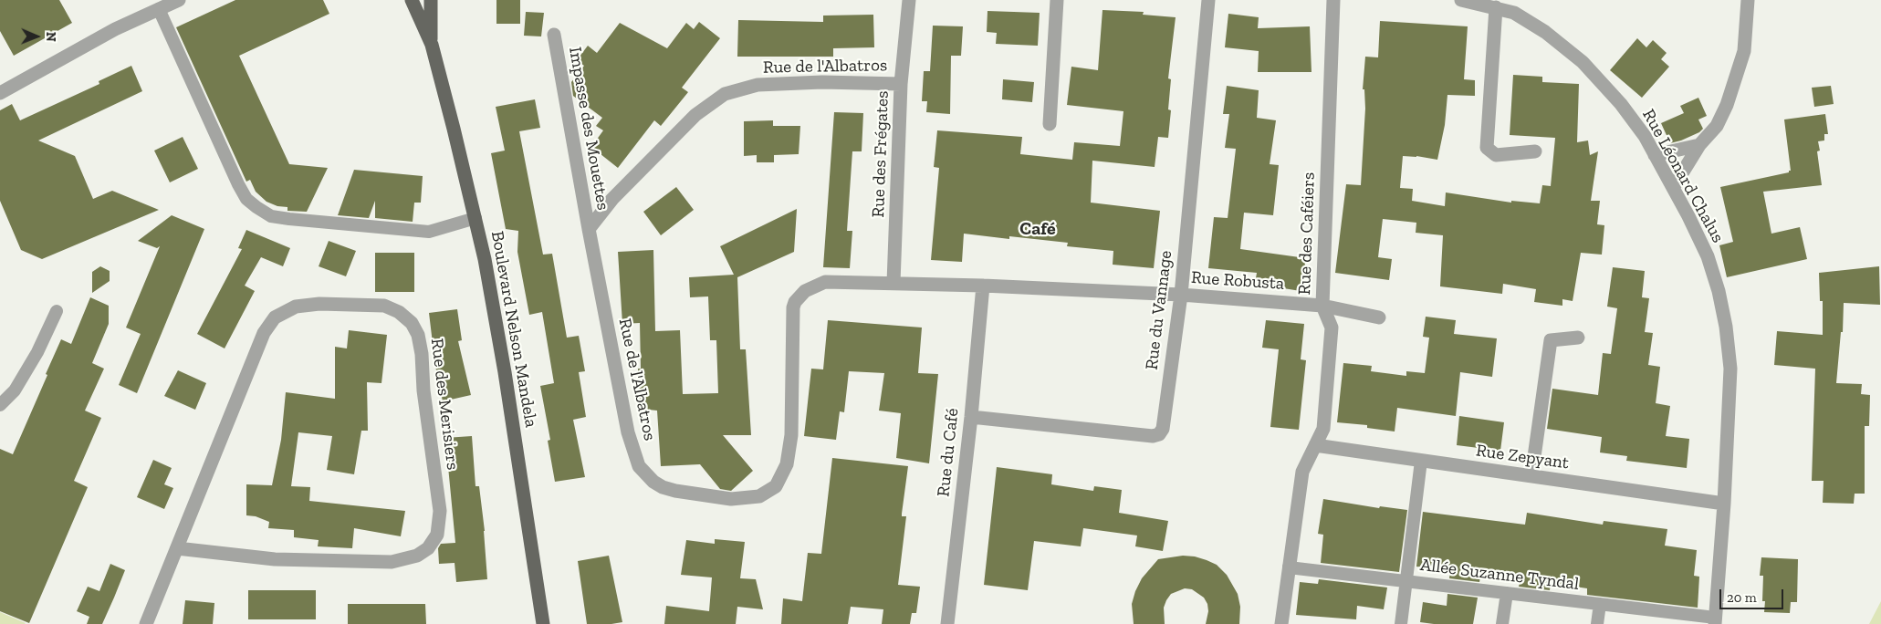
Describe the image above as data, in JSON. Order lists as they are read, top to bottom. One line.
{"streets":{"main road":["Boulevard Nelson Mandela"],"street":["Rue de l'Albatros","Impasse des Mouettes","Rue des Frégates","Rue Léonard Chalus","Rue des Caféiers","Rue Robusta","Rue du Vannage","Rue des Merisiers","Rue du Café","Rue Zepyant"],"lane":["Allée Suzanne Tyndal"]},"crossings":[["Rue de l'Albatros","Impasse des Mouettes"],["Rue de l'Albatros","Rue des Frégates"],["Rue de l'Albatros","Rue Robusta"],["Rue des Frégates","Rue Robusta"],["Rue Léonard Chalus","Rue Zepyant"],["Rue Léonard Chalus","Allée Suzanne Tyndal"],["Rue des Caféiers","Rue Robusta"],["Rue des Caféiers","Rue Zepyant"],["Rue des Caféiers","Allée Suzanne Tyndal"],["Rue Robusta","Rue du Vannage"],["Rue Robusta","Rue du Café"],["Rue du Vannage","Rue du Café"]],"districts":["Café"],"scale_bar":"20 m","north":"right"}
